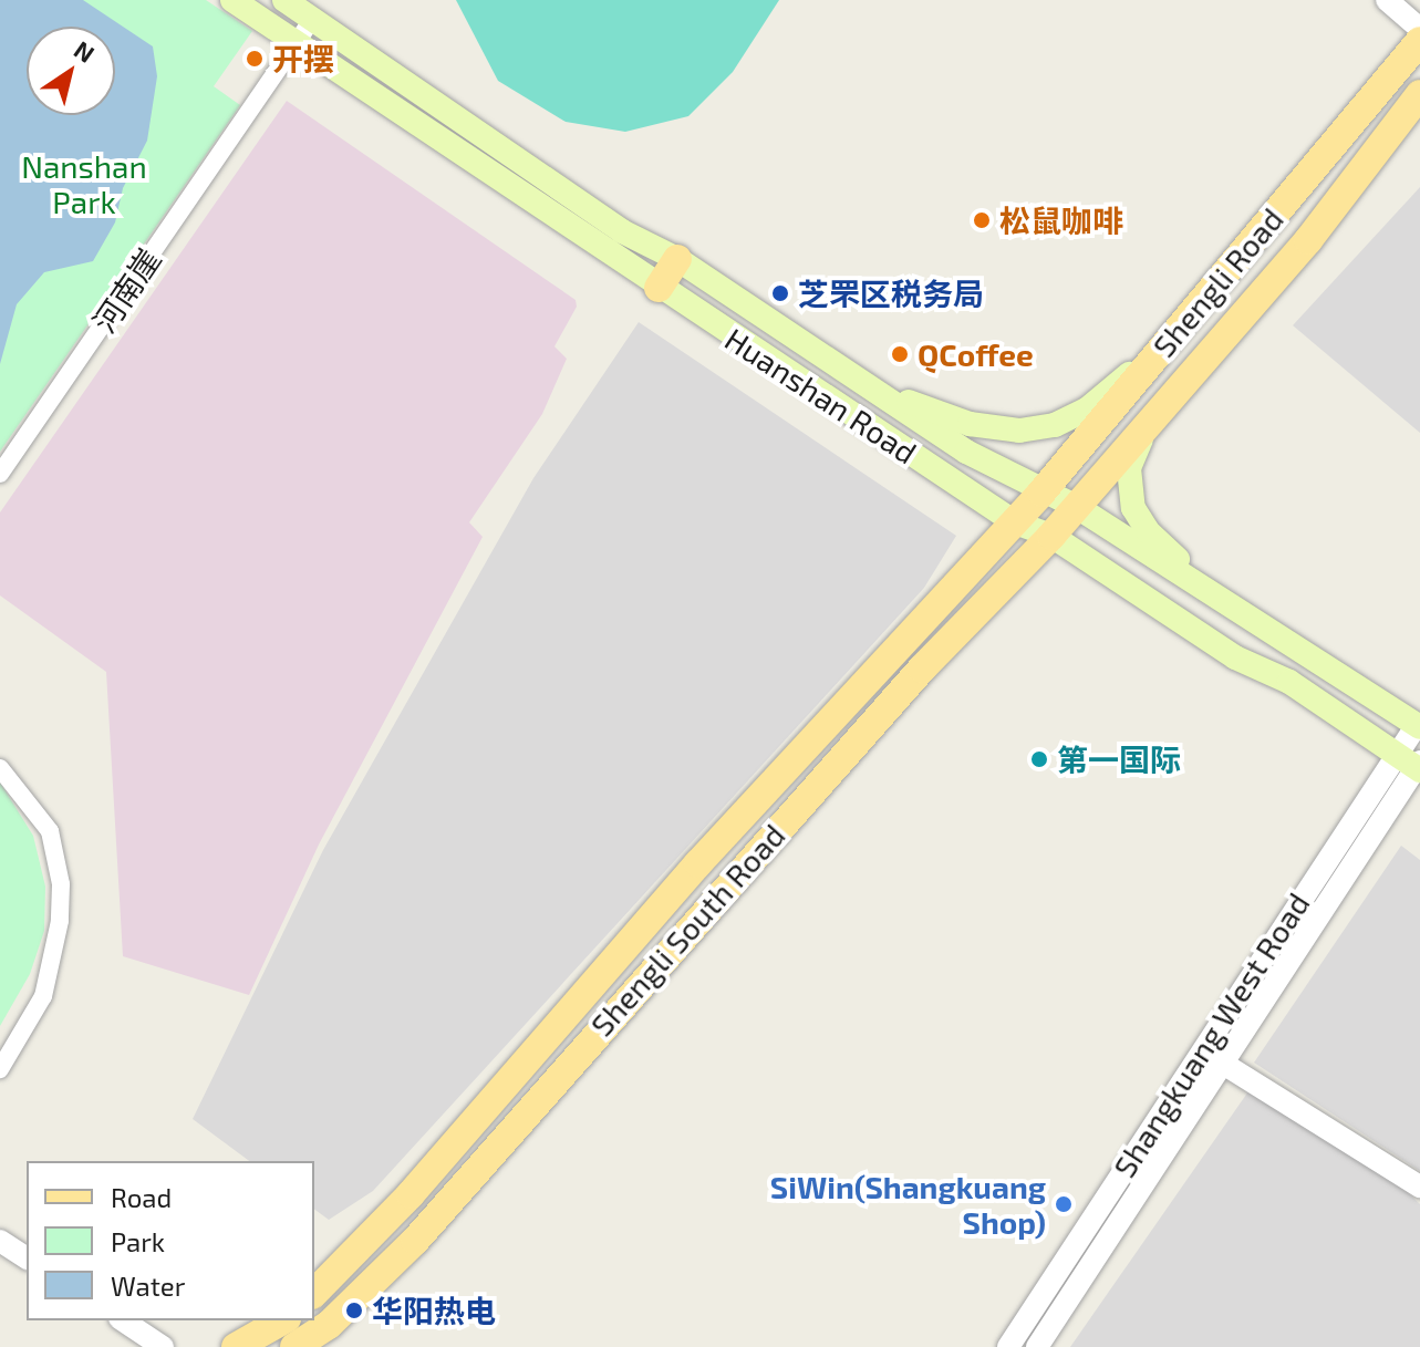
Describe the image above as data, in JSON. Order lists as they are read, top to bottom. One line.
{"streets":{"main road":["Shengli Road","Huanshan Road","Shengli South Road"],"street":["河南崖","Shangkuang West Road"]},"crossings":[["Shengli Road","Huanshan Road"],["Shengli Road","Shengli South Road"],["河南崖","Huanshan Road"],["Huanshan Road","Shengli South Road"],["Huanshan Road","Shangkuang West Road"]],"parks":["Nanshan Park"],"places":["开摆","松鼠咖啡","芝罘区税务局","QCoffee","第一国际","SiWin(Shangkuang Shop)","华阳热电"],"legend":["Road","Park","Water"],"north":"top right"}
